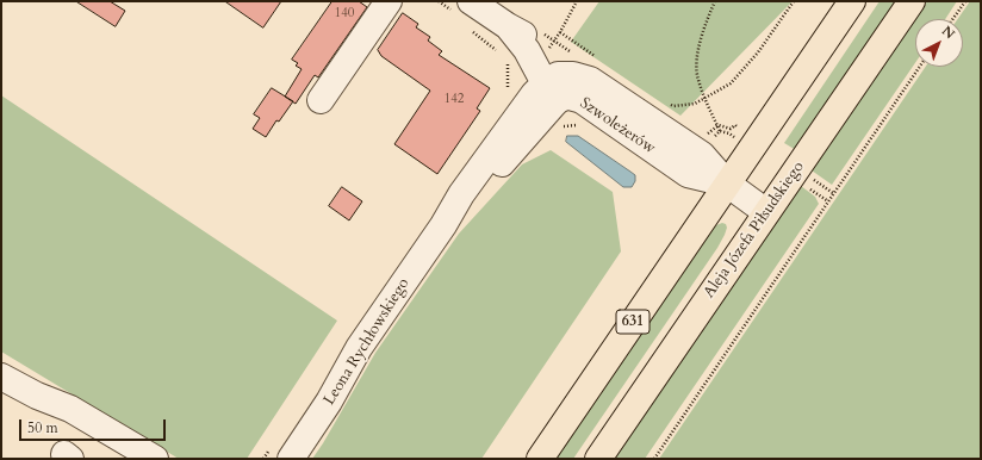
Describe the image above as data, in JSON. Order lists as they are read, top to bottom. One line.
{"streets":{"main road":["Aleja Józefa Piłsudskiego","631"],"street":["Szwoleżerów","Leona Rychłowskiego"]},"crossings":[["Szwoleżerów","Aleja Józefa Piłsudskiego"],["Szwoleżerów","631"],["Szwoleżerów","Leona Rychłowskiego"]],"house_numbers":["140","142"],"scale_bar":"50 m","north":"top right"}
